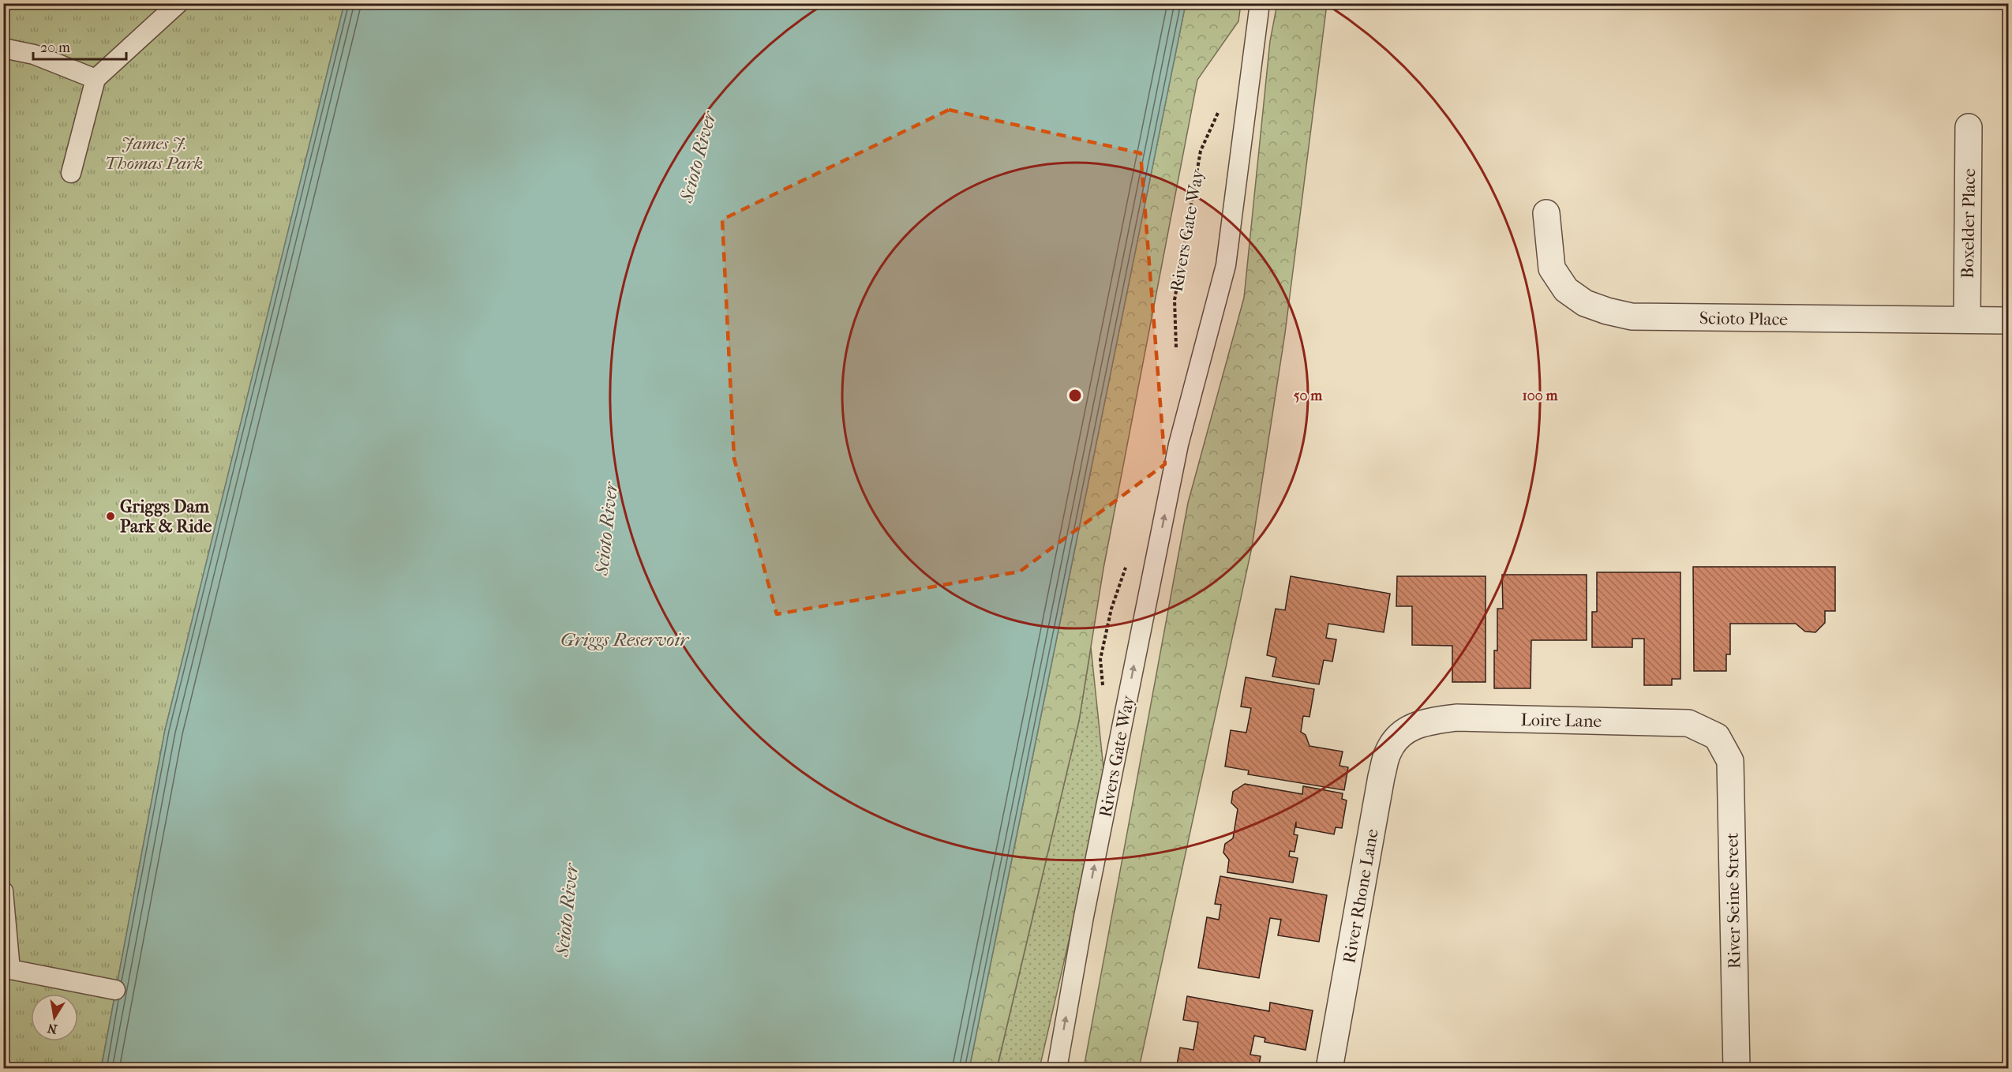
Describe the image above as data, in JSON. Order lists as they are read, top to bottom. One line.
{"streets":{"street":["Boxelder Place","Scioto Place","Loire Lane","River Rhone Lane","River Seine Street"],"lane":["Rivers Gate Way"]},"crossings":[["Boxelder Place","Scioto Place"],["Loire Lane","River Rhone Lane"],["Loire Lane","River Seine Street"]],"one_way":["Rivers Gate Way"],"water":["Scioto River","Griggs Reservoir"],"parks":["James J. Thomas Park"],"places":["Griggs Dam Park & Ride"],"scale_bar":"20 m","north":"bottom","rings":["50 m","100 m"]}
